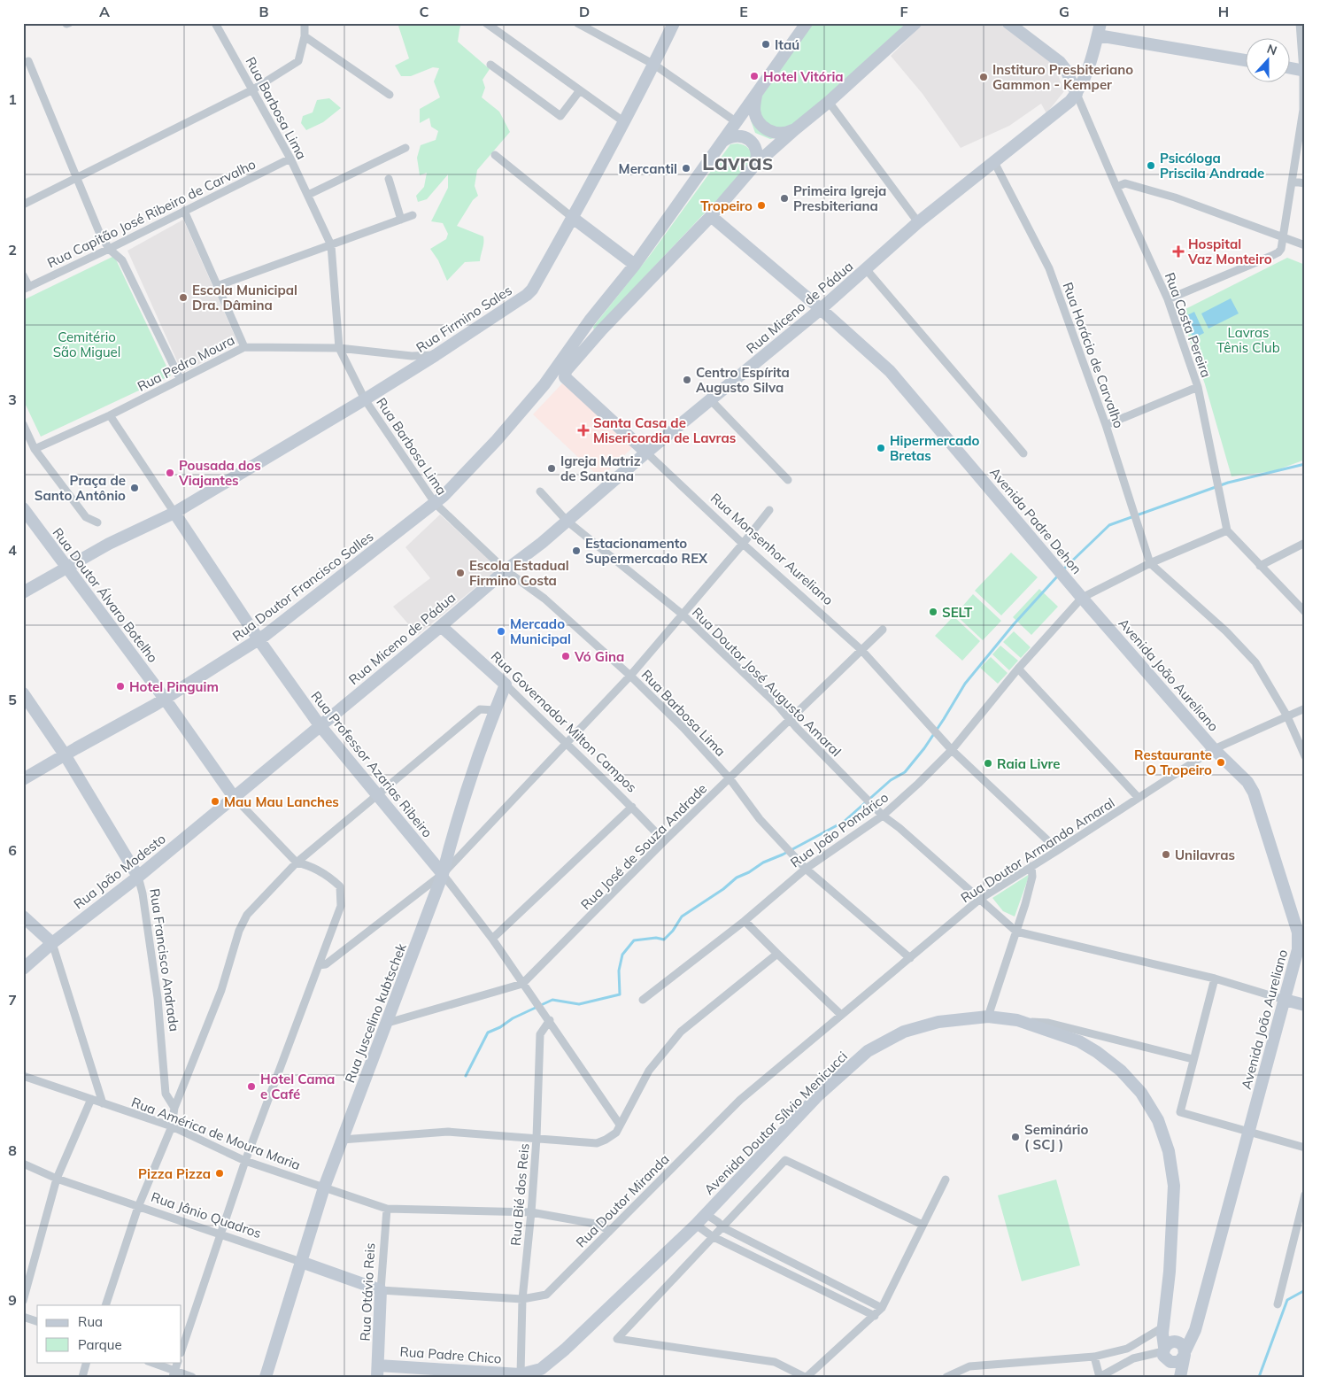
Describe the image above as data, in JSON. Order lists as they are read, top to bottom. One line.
{"streets":{"main road":["Rua Miceno de Pádua","Rua Firmino Sales","Avenida Padre Dehon","Rua Monsenhor Aureliano","Rua Doutor Francisco Salles","Rua Doutor Álvaro Botelho","Avenida João Aureliano","Rua Governador Milton Campos","Rua Professor Azarias Ribeiro","Rua João Modesto","Rua Francisco Andrada","Rua Juscelino kubtschek","Avenida Doutor Sílvio Menicucci","Rua Jânio Quadros","Rua Otávio Reis","Rua Padre Chico"],"street":["Rua Barbosa Lima","Rua Capitão José Ribeiro de Carvalho","Rua Costa Pereira","Rua Horácio de Carvalho","Rua Pedro Moura","Rua Doutor José Augusto Amaral","Rua João Pomárico","Rua José de Souza Andrade","Rua Doutor Armando Amaral","Rua América de Moura Maria","Rua Bié dos Reis","Rua Doutor Miranda"]},"crossings":[["Rua Barbosa Lima","Rua Capitão José Ribeiro de Carvalho"],["Rua Barbosa Lima","Rua Miceno de Pádua"],["Rua Barbosa Lima","Rua Firmino Sales"],["Rua Barbosa Lima","Rua Pedro Moura"],["Rua Barbosa Lima","Rua Doutor Francisco Salles"],["Rua Barbosa Lima","Rua João Pomárico"],["Rua Barbosa Lima","Rua José de Souza Andrade"],["Rua Barbosa Lima","Rua Doutor Armando Amaral"],["Rua Miceno de Pádua","Rua Costa Pereira"],["Rua Miceno de Pádua","Rua Horácio de Carvalho"],["Rua Miceno de Pádua","Avenida Padre Dehon"],["Rua Miceno de Pádua","Rua Monsenhor Aureliano"],["Rua Miceno de Pádua","Rua Doutor Álvaro Botelho"],["Rua Miceno de Pádua","Rua Doutor José Augusto Amaral"],["Rua Miceno de Pádua","Rua Governador Milton Campos"],["Rua Miceno de Pádua","Rua Professor Azarias Ribeiro"],["Rua Miceno de Pádua","Rua João Modesto"],["Rua Firmino Sales","Rua Pedro Moura"],["Rua Firmino Sales","Rua Doutor Álvaro Botelho"],["Rua Firmino Sales","Rua Professor Azarias Ribeiro"],["Rua Pedro Moura","Rua Professor Azarias Ribeiro"],["Avenida Padre Dehon","Avenida João Aureliano"],["Avenida Padre Dehon","Rua João Pomárico"],["Rua Monsenhor Aureliano","Rua João Pomárico"],["Rua Monsenhor Aureliano","Rua José de Souza Andrade"],["Rua Monsenhor Aureliano","Rua Doutor Armando Amaral"],["Rua Doutor Francisco Salles","Rua Doutor Álvaro Botelho"],["Rua Doutor Francisco Salles","Rua Professor Azarias Ribeiro"],["Rua Doutor Francisco Salles","Rua Francisco Andrada"],["Rua Doutor Álvaro Botelho","Rua João Modesto"],["Rua Doutor Álvaro Botelho","Rua América de Moura Maria"],["Rua Doutor Álvaro Botelho","Rua Jânio Quadros"],["Avenida João Aureliano","Rua João Pomárico"],["Avenida João Aureliano","Rua Doutor Armando Amaral"],["Avenida João Aureliano","Avenida Doutor Sílvio Menicucci"],["Rua Doutor José Augusto Amaral","Rua João Pomárico"],["Rua Doutor José Augusto Amaral","Rua José de Souza Andrade"],["Rua Doutor José Augusto Amaral","Rua Doutor Armando Amaral"],["Rua Governador Milton Campos","Rua José de Souza Andrade"],["Rua Governador Milton Campos","Rua Juscelino kubtschek"],["Rua Professor Azarias Ribeiro","Rua José de Souza Andrade"],["Rua Professor Azarias Ribeiro","Rua Juscelino kubtschek"],["Rua Professor Azarias Ribeiro","Rua Bié dos Reis"],["Rua José de Souza Andrade","Rua Juscelino kubtschek"],["Rua Doutor Armando Amaral","Rua Doutor Miranda"],["Rua João Modesto","Rua Francisco Andrada"],["Rua Juscelino kubtschek","Rua América de Moura Maria"],["Rua Juscelino kubtschek","Rua Jânio Quadros"],["Avenida Doutor Sílvio Menicucci","Rua Bié dos Reis"],["Avenida Doutor Sílvio Menicucci","Rua Padre Chico"],["Rua América de Moura Maria","Rua Bié dos Reis"],["Rua América de Moura Maria","Rua Doutor Miranda"],["Rua América de Moura Maria","Rua Otávio Reis"],["Rua Bié dos Reis","Rua Doutor Miranda"],["Rua Bié dos Reis","Rua Padre Chico"],["Rua Doutor Miranda","Rua Jânio Quadros"],["Rua Doutor Miranda","Rua Otávio Reis"],["Rua Jânio Quadros","Rua Otávio Reis"],["Rua Otávio Reis","Rua Padre Chico"]],"districts":["Lavras"],"parks":["Lavras Tênis Club","Cemitério São Miguel"],"places":{"other":["Itaú","Hotel Vitória","Instituro Presbiteriano Gammon - Kemper","Psicóloga Priscila Andrade","Mercantil","Primeira Igreja Presbiteriana","Tropeiro","Escola Municipal Dra. Dâmina","Centro Espírita Augusto Silva","Hipermercado Bretas","Igreja Matriz de Santana","Pousada dos Viajantes","Praça de Santo Antônio","Estacionamento Supermercado REX","Escola Estadual Firmino Costa","SELT","Mercado Municipal","Vó Gina","Hotel Pinguim","Restaurante O Tropeiro","Raia Livre","Mau Mau Lanches","Unilavras","Hotel Cama e Café","Seminário ( SCJ )","Pizza Pizza"],"health":["Hospital Vaz Monteiro","Santa Casa de Misericordia de Lavras"]},"legend":["Rua","Parque"],"north":"top","grid":{"columns":["A","B","C","D","E","F","G","H"],"rows":["1","2","3","4","5","6","7","8","9"]}}
